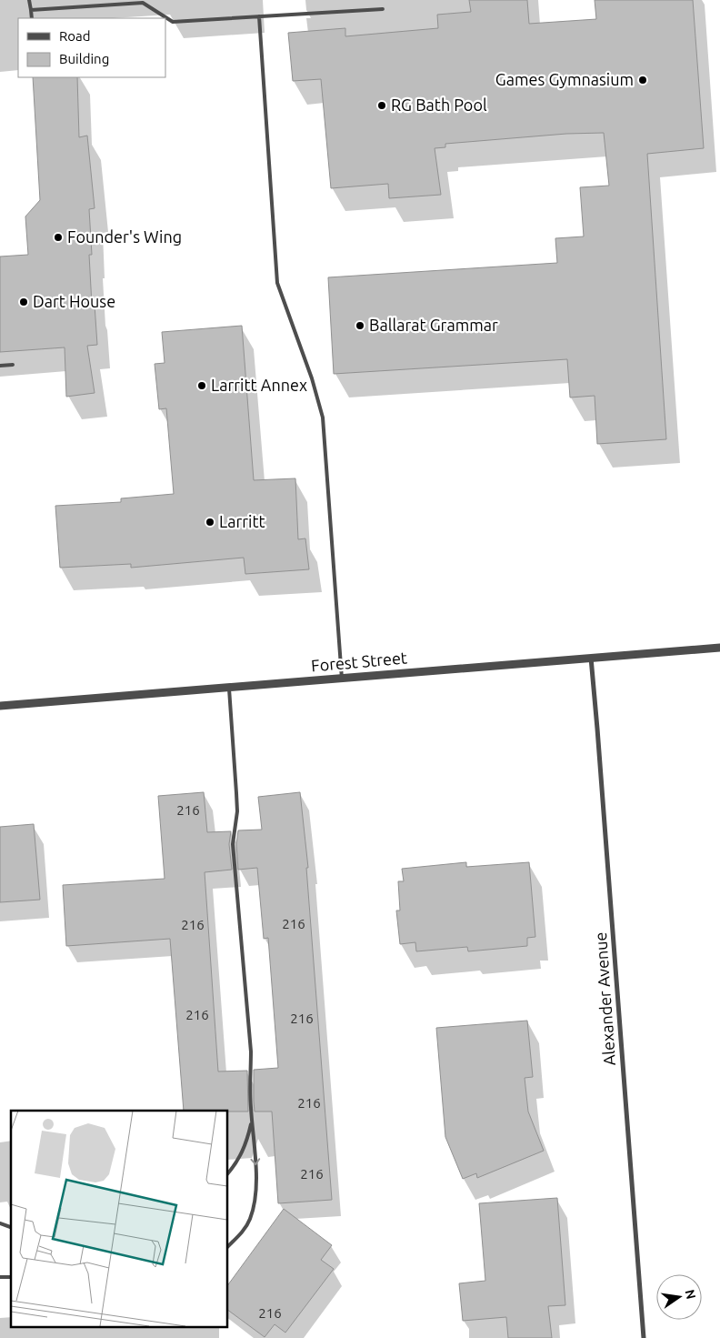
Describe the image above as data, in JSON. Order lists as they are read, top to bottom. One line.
{"streets":{"street":["Forest Street","Alexander Avenue"]},"crossings":[["Forest Street","Alexander Avenue"]],"places":["Games Gymnasium","RG Bath Pool","Founder's Wing","Dart House","Ballarat Grammar","Larritt Annex","Larritt"],"house_numbers":["216","216","216","216","216","216","216","216"],"legend":["Road","Building"],"north":"right"}
